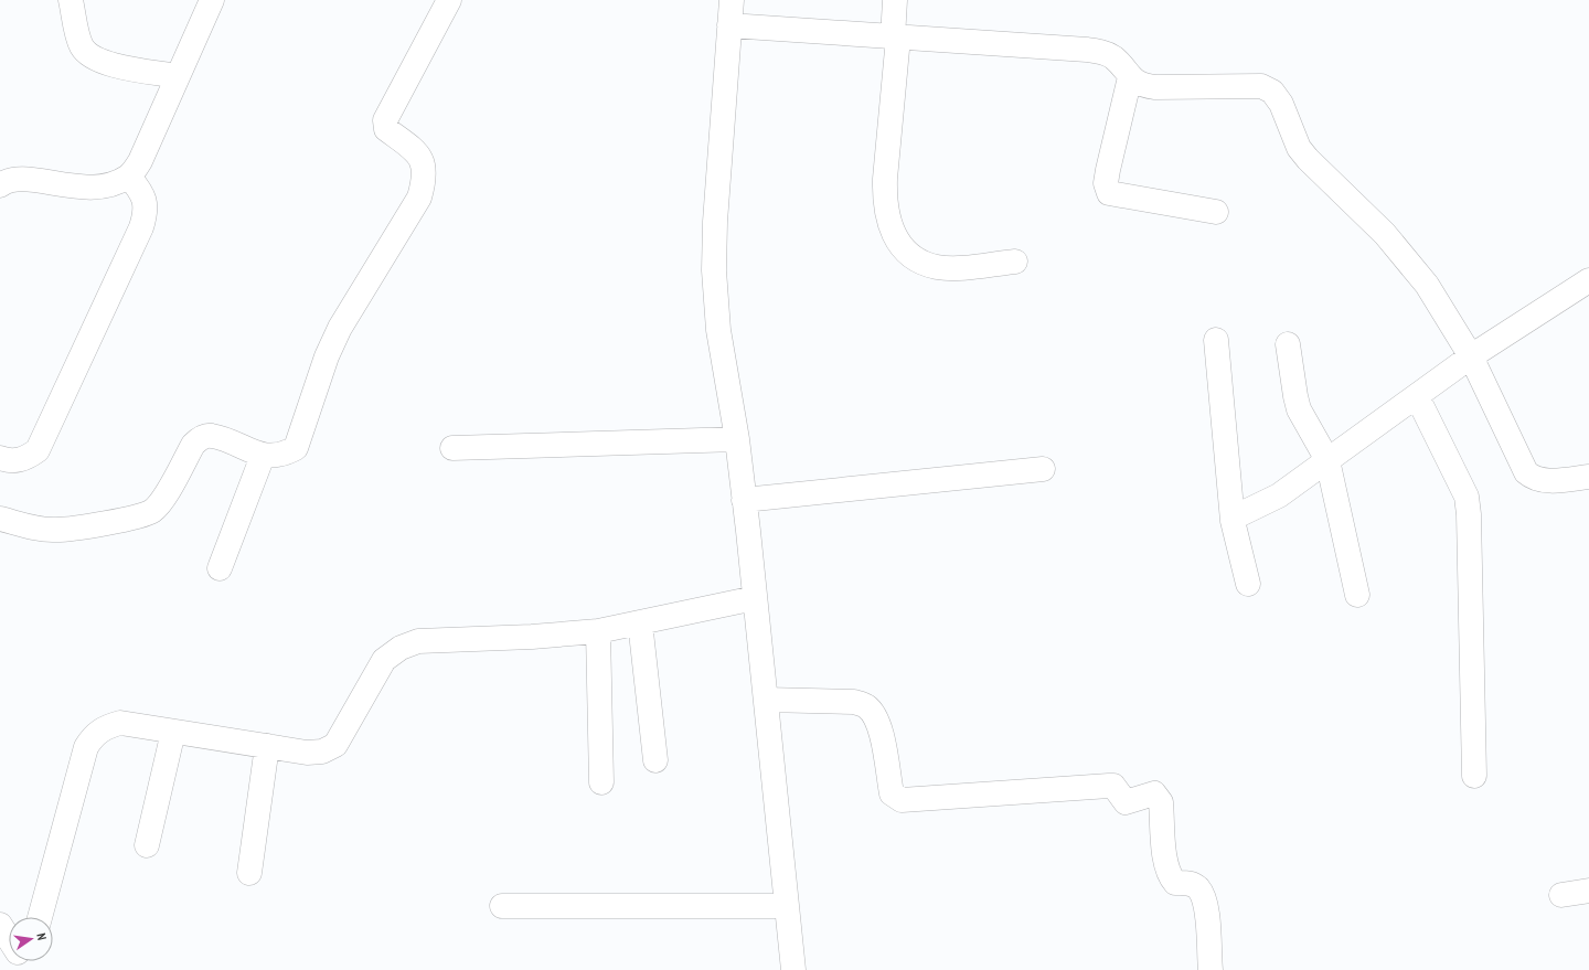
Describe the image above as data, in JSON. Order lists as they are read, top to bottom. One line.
{"north":"right"}
